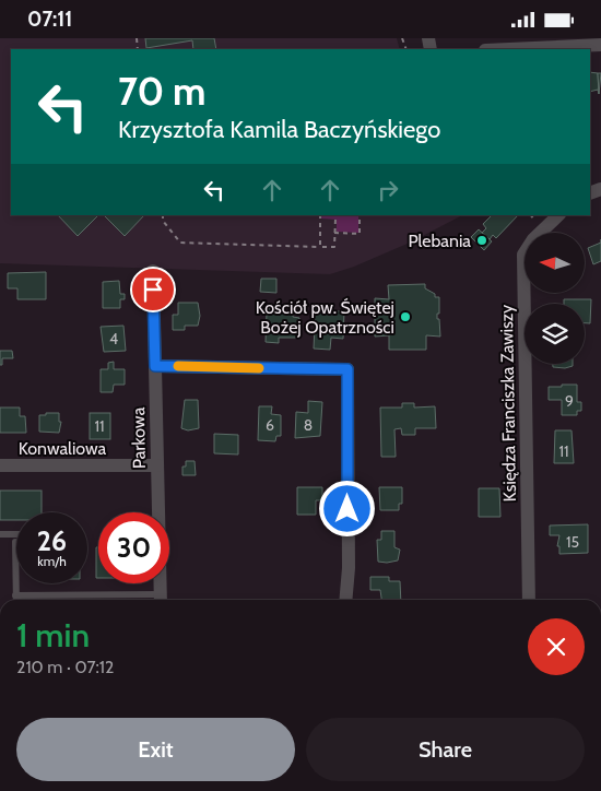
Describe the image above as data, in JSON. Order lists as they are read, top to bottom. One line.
{"streets":{"street":["Księdza Franciszka Zawiszy","Parkowa","Konwaliowa"]},"crossings":[["Parkowa","Konwaliowa"]],"places":["Plebania","Kościół pw. Świętej Bożej Opatrzności"],"house_numbers":["4","9","6","8","11","11","15"],"north":"left","page":{"status":"07:11","turn":["70 m","Krzysztofa Kamila Baczyńskiego"],"speed":"26 km/h","limit":"30","heading":["1 min","210 m · 07:12"],"buttons":["Exit","Share"]}}
